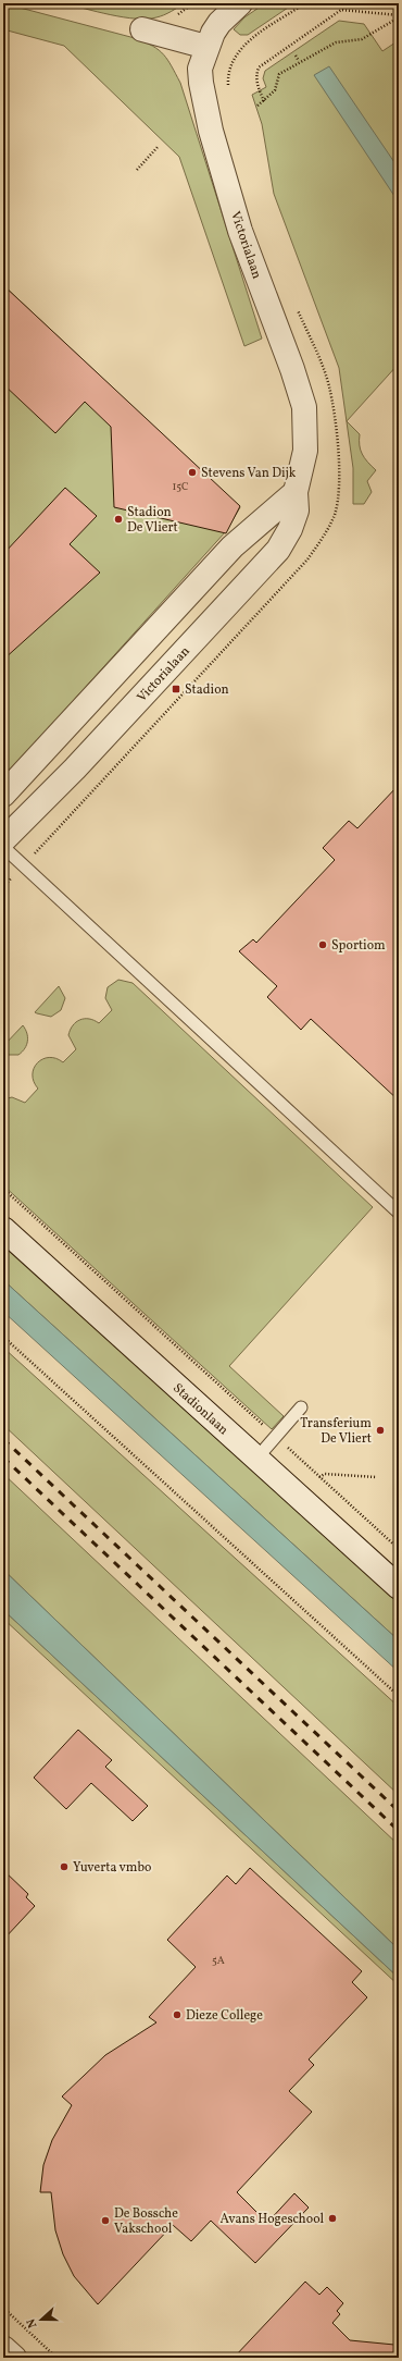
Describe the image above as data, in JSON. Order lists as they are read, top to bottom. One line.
{"streets":{"street":["Victorialaan","Stadionlaan"]},"places":{"other":["Stevens Van Dijk","Stadion De Vliert","Sportiom","Transferium De Vliert","Yuverta vmbo","Dieze College","Avans Hogeschool","De Bossche Vakschool"],"transit":["Stadion"]},"house_numbers":["15C","5A"],"north":"left"}
